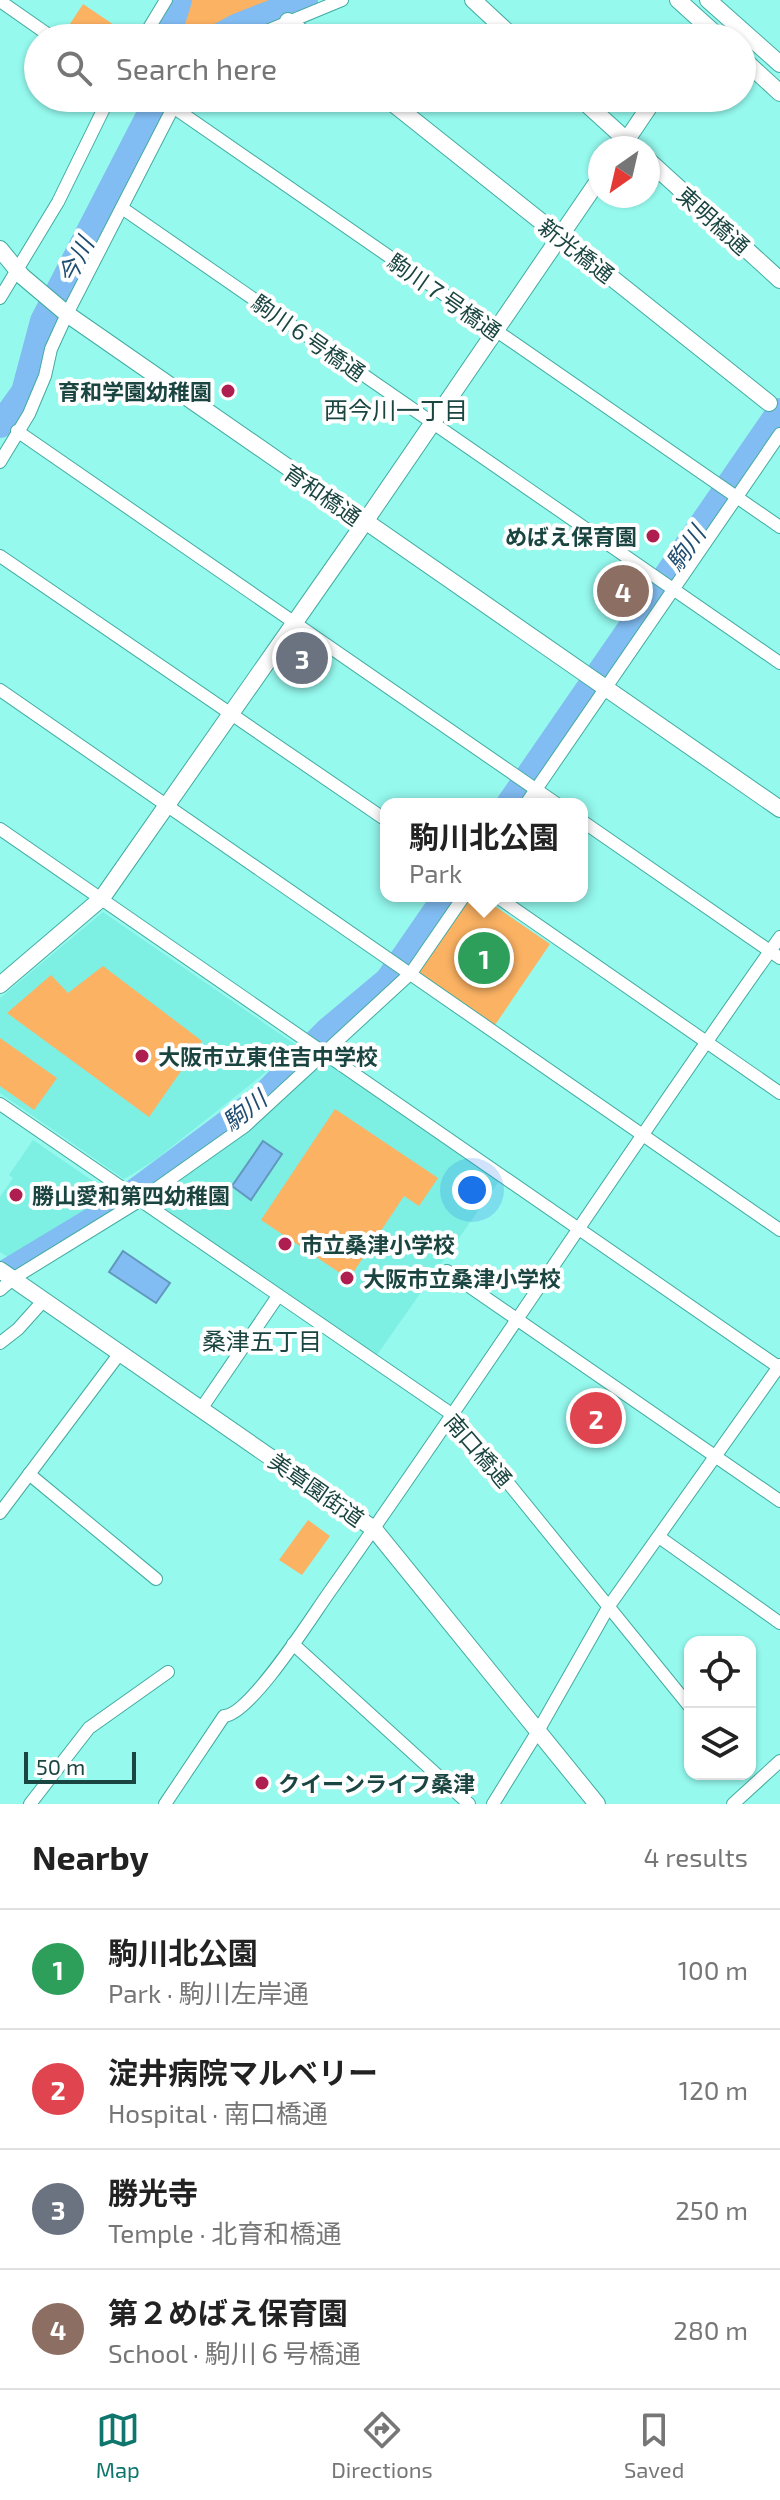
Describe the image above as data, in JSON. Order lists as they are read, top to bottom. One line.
{"streets":{"street":["東明橋通","新光橋通","駒川７号橋通","駒川６号橋通","育和橋通","南口橋通","美章園街道"]},"districts":["西今川一丁目","桑津五丁目"],"water":["今川","駒川"],"places":["育和学園幼稚園","めばえ保育園","大阪市立東住吉中学校","勝山愛和第四幼稚園","市立桑津小学校","大阪市立桑津小学校","クイーンライフ桑津"],"scale_bar":"50 m","north":"bottom left","page":{"search":"Search here","pins":["4","3","1","2"],"popup":["駒川北公園","Park"],"scale":"50 m","heading":["Nearby","4 results"],"list":[{"mark":"1","name":"駒川北公園","note":"Park · 駒川左岸通","value":"100 m"},{"mark":"2","name":"淀井病院マルベリー","note":"Hospital · 南口橋通","value":"120 m"},{"mark":"3","name":"勝光寺","note":"Temple · 北育和橋通","value":"250 m"},{"mark":"4","name":"第２めばえ保育園","note":"School · 駒川６号橋通","value":"280 m"}],"nav":["Map","Directions","Saved"]}}
